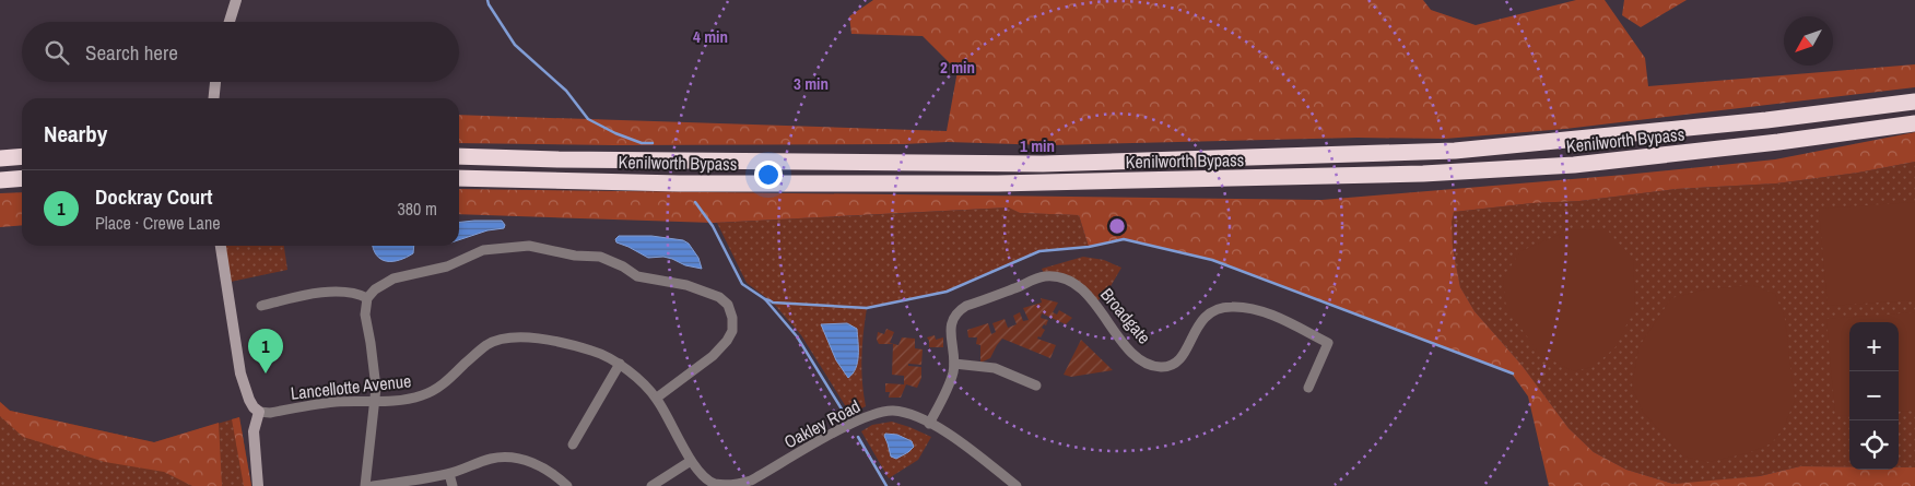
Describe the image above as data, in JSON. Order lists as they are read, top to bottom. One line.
{"streets":{"highway":["Kenilworth Bypass"],"street":["Broadgate","Lancellotte Avenue","Oakley Road"]},"crossings":[["Broadgate","Oakley Road"],["Lancellotte Avenue","Oakley Road"]],"north":"bottom left","page":{"search":"Search here","heading":"Nearby","list":[{"mark":"1","name":"Dockray Court","note":"Place · Crewe Lane","value":"380 m"}],"map_buttons":["+","−"],"pins":"1"},"rings":["4 min","2 min","3 min","1 min"]}
